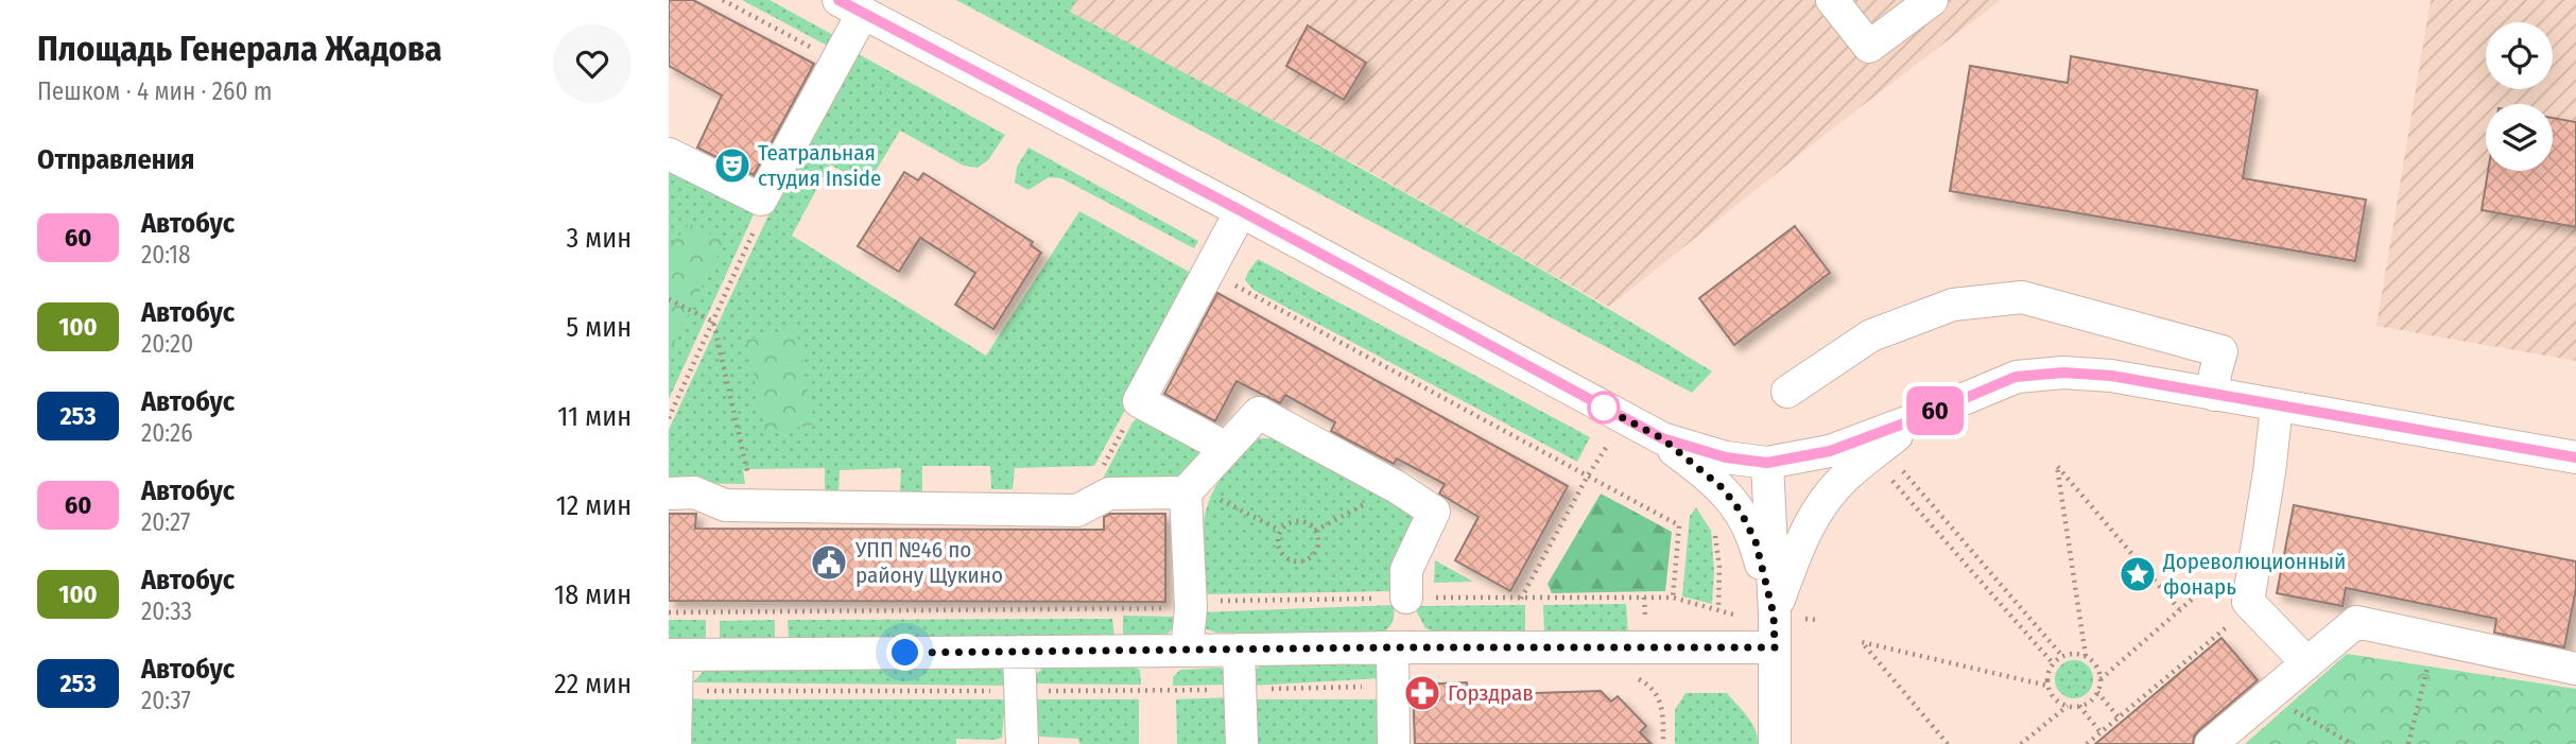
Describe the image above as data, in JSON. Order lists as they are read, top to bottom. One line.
{"places":{"theatre":["Театральная студия Inside"],"public building":["УПП №46 по району Щукино"],"place":["Дореволюционный фонарь"],"pharmacy":["Горздрав"]},"lines":["bus line 60"],"page":{"heading":[["Площадь Генерала Жадова","Пешком · 4 мин · 260 m"],"Отправления"],"on_map":"60","list":[{"mark":"60","name":"Автобус","note":"20:18","value":"3 мин"},{"mark":"100","name":"Автобус","note":"20:20","value":"5 мин"},{"mark":"253","name":"Автобус","note":"20:26","value":"11 мин"},{"mark":"60","name":"Автобус","note":"20:27","value":"12 мин"},{"mark":"100","name":"Автобус","note":"20:33","value":"18 мин"},{"mark":"253","name":"Автобус","note":"20:37","value":"22 мин"}]}}
